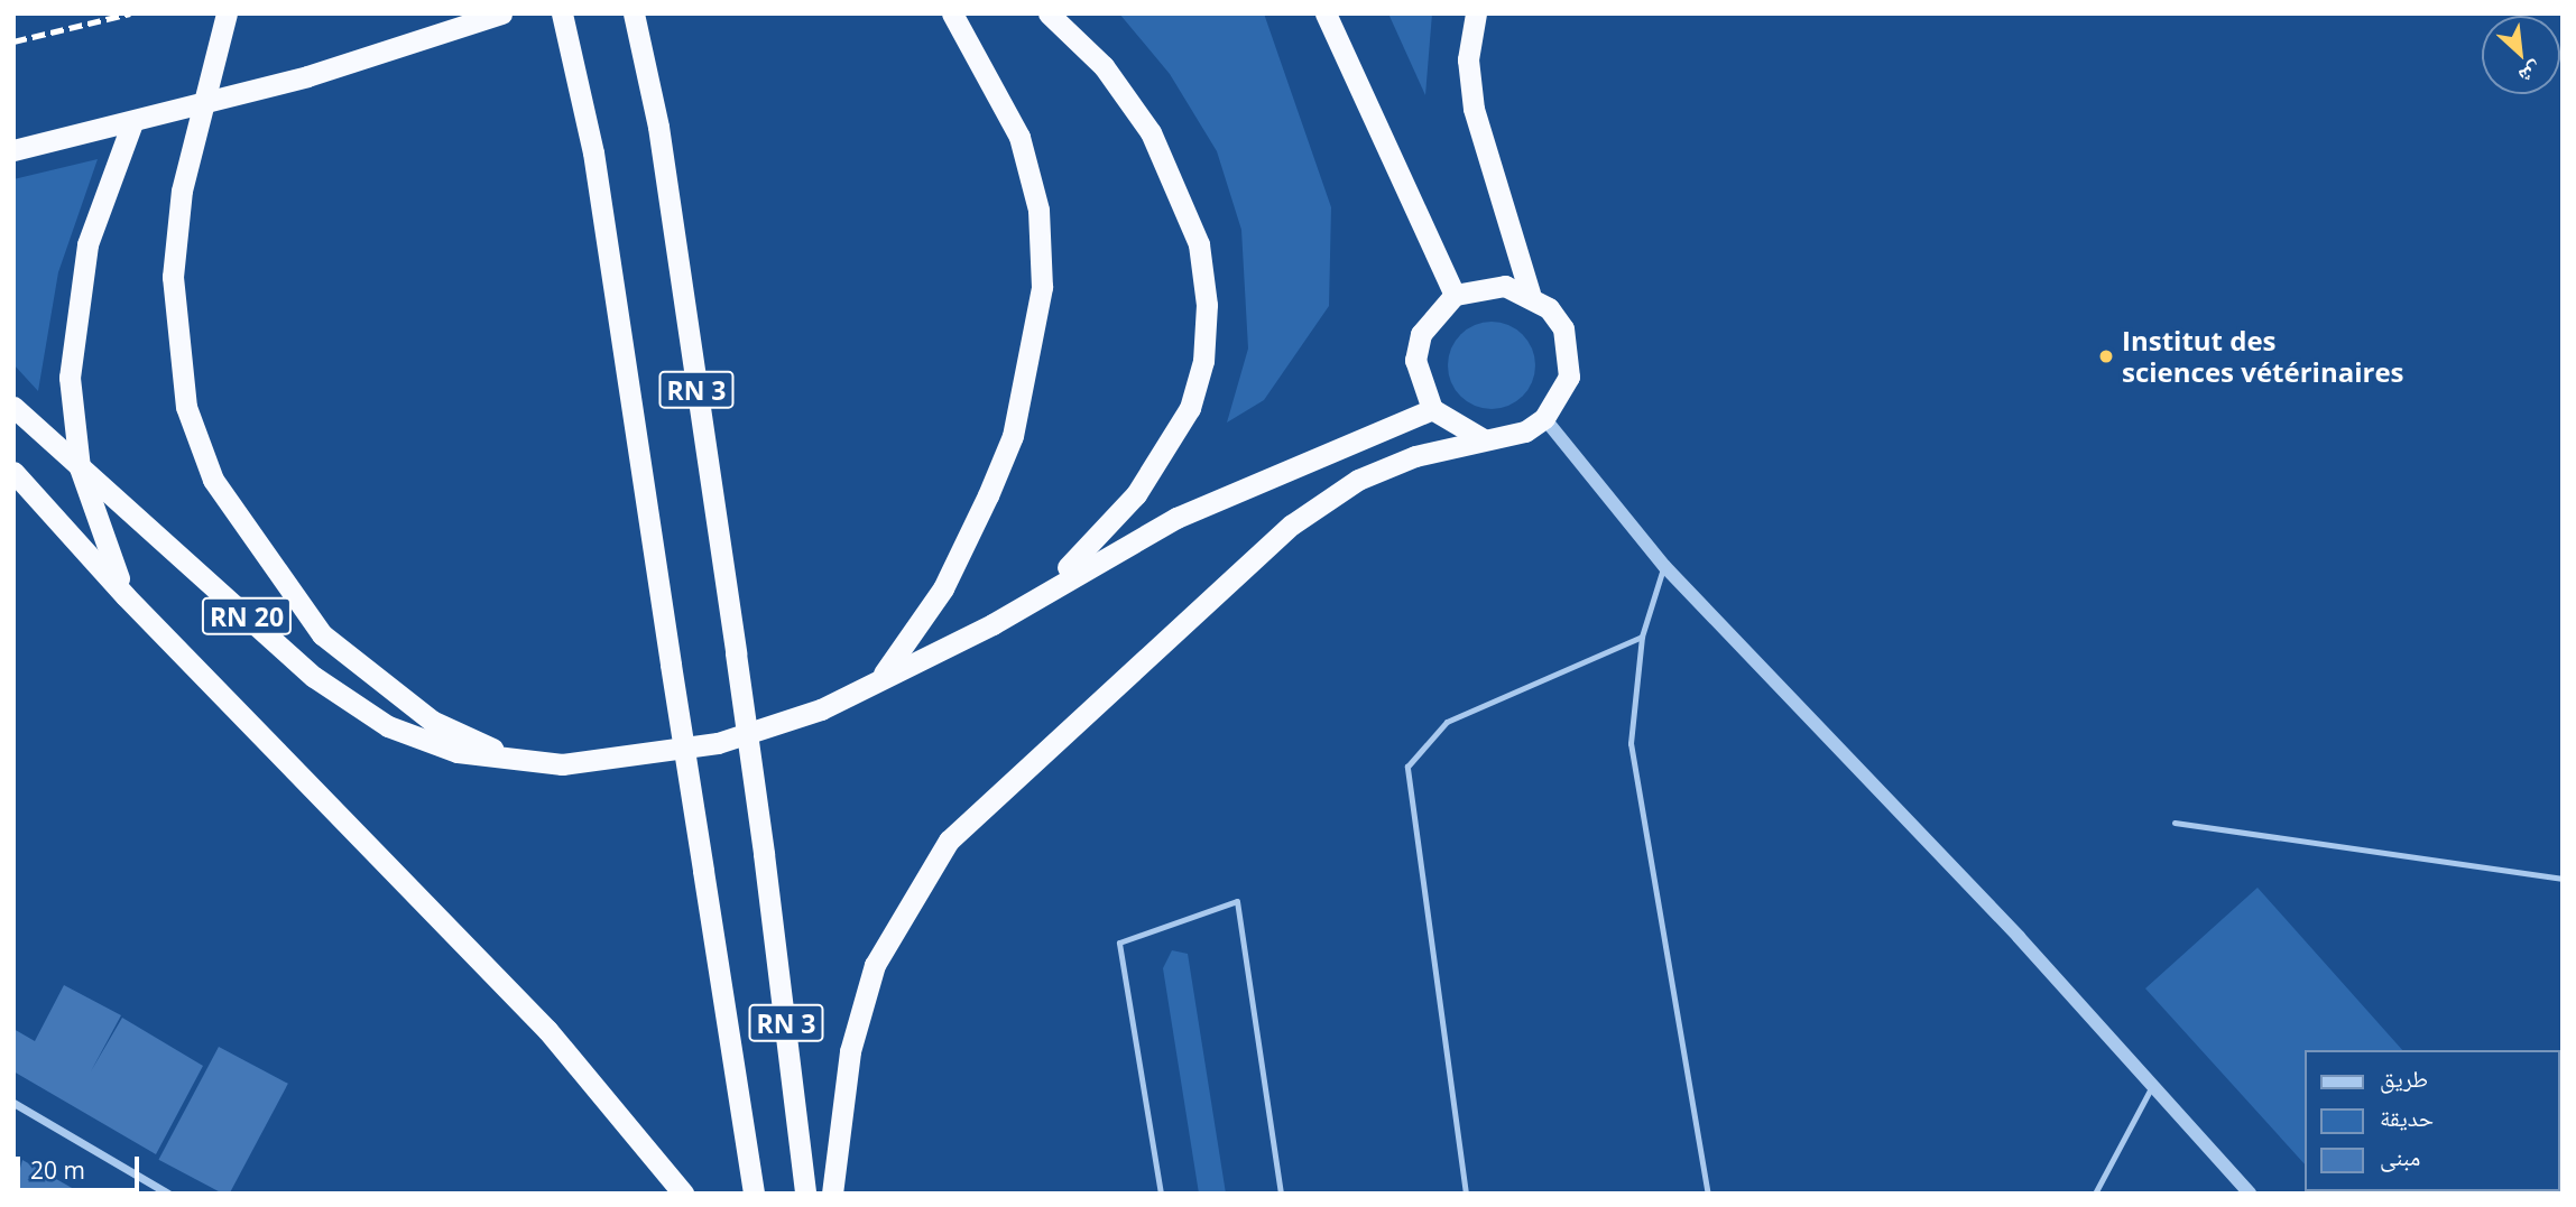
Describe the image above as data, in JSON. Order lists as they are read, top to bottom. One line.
{"streets":{"highway":["RN 3","RN 20"]},"places":["Institut des sciences vétérinaires"],"legend":["طريق","حديقة","مبنى"],"scale_bar":"20 m","north":"bottom right"}
